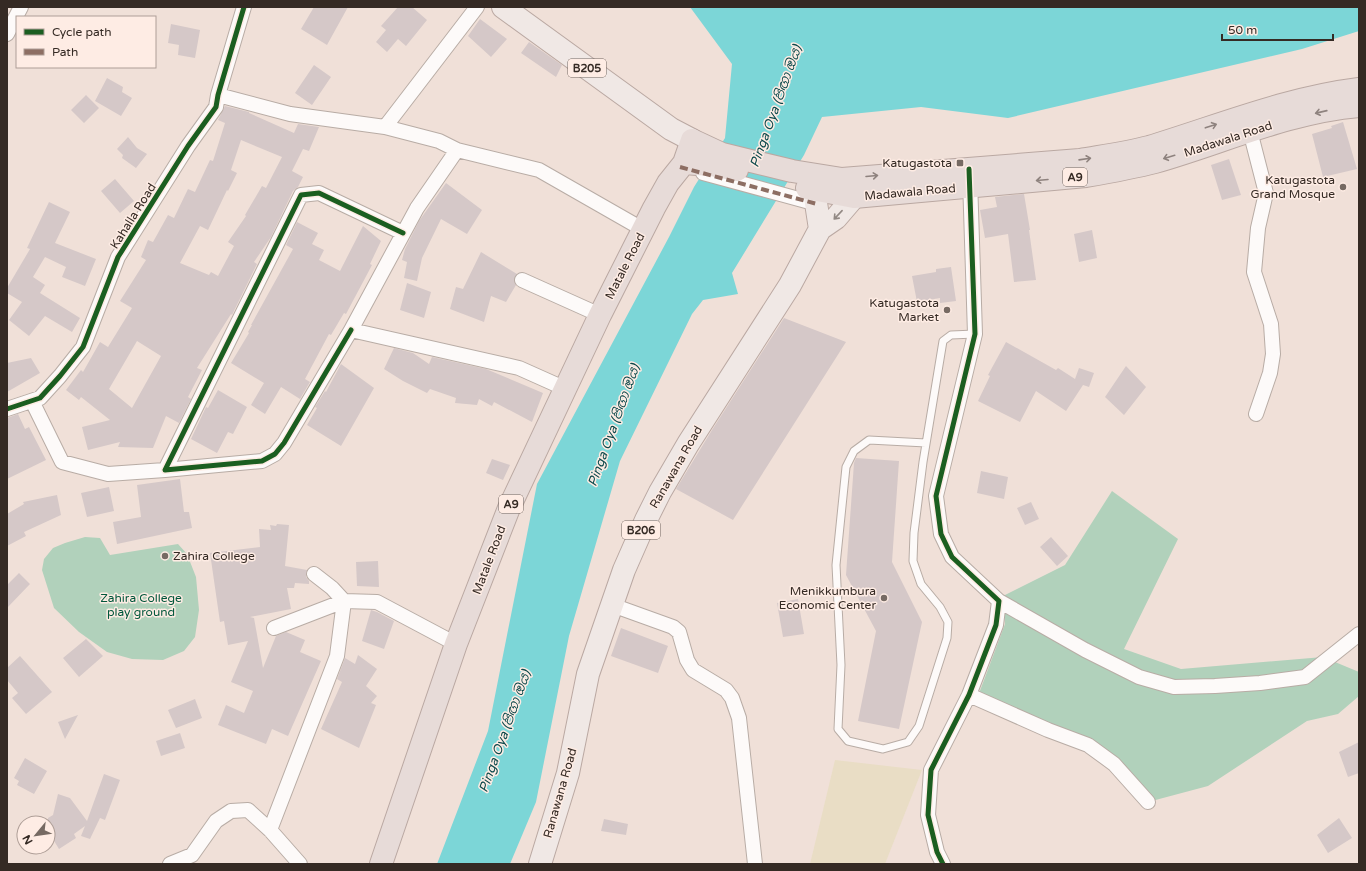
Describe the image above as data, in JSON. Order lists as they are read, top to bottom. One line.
{"streets":{"highway":["Madawala Road","A9","Matale Road"],"main road":["B205","Ranawana Road","B206"],"street":["Kahalla Road"]},"crossings":[["Madawala Road","Matale Road"],["Madawala Road","B206"],["Ranawana Road","B206"]],"water":["Pinga Oya (පිඟා ඔය)"],"parks":["Zahira College play ground"],"places":{"transit":["Katugastota"],"other":["Katugastota Grand Mosque","Katugastota Market","Zahira College","Menikkumbura Economic Center"]},"legend":["Cycle path","Path"],"scale_bar":"50 m","north":"bottom left"}
